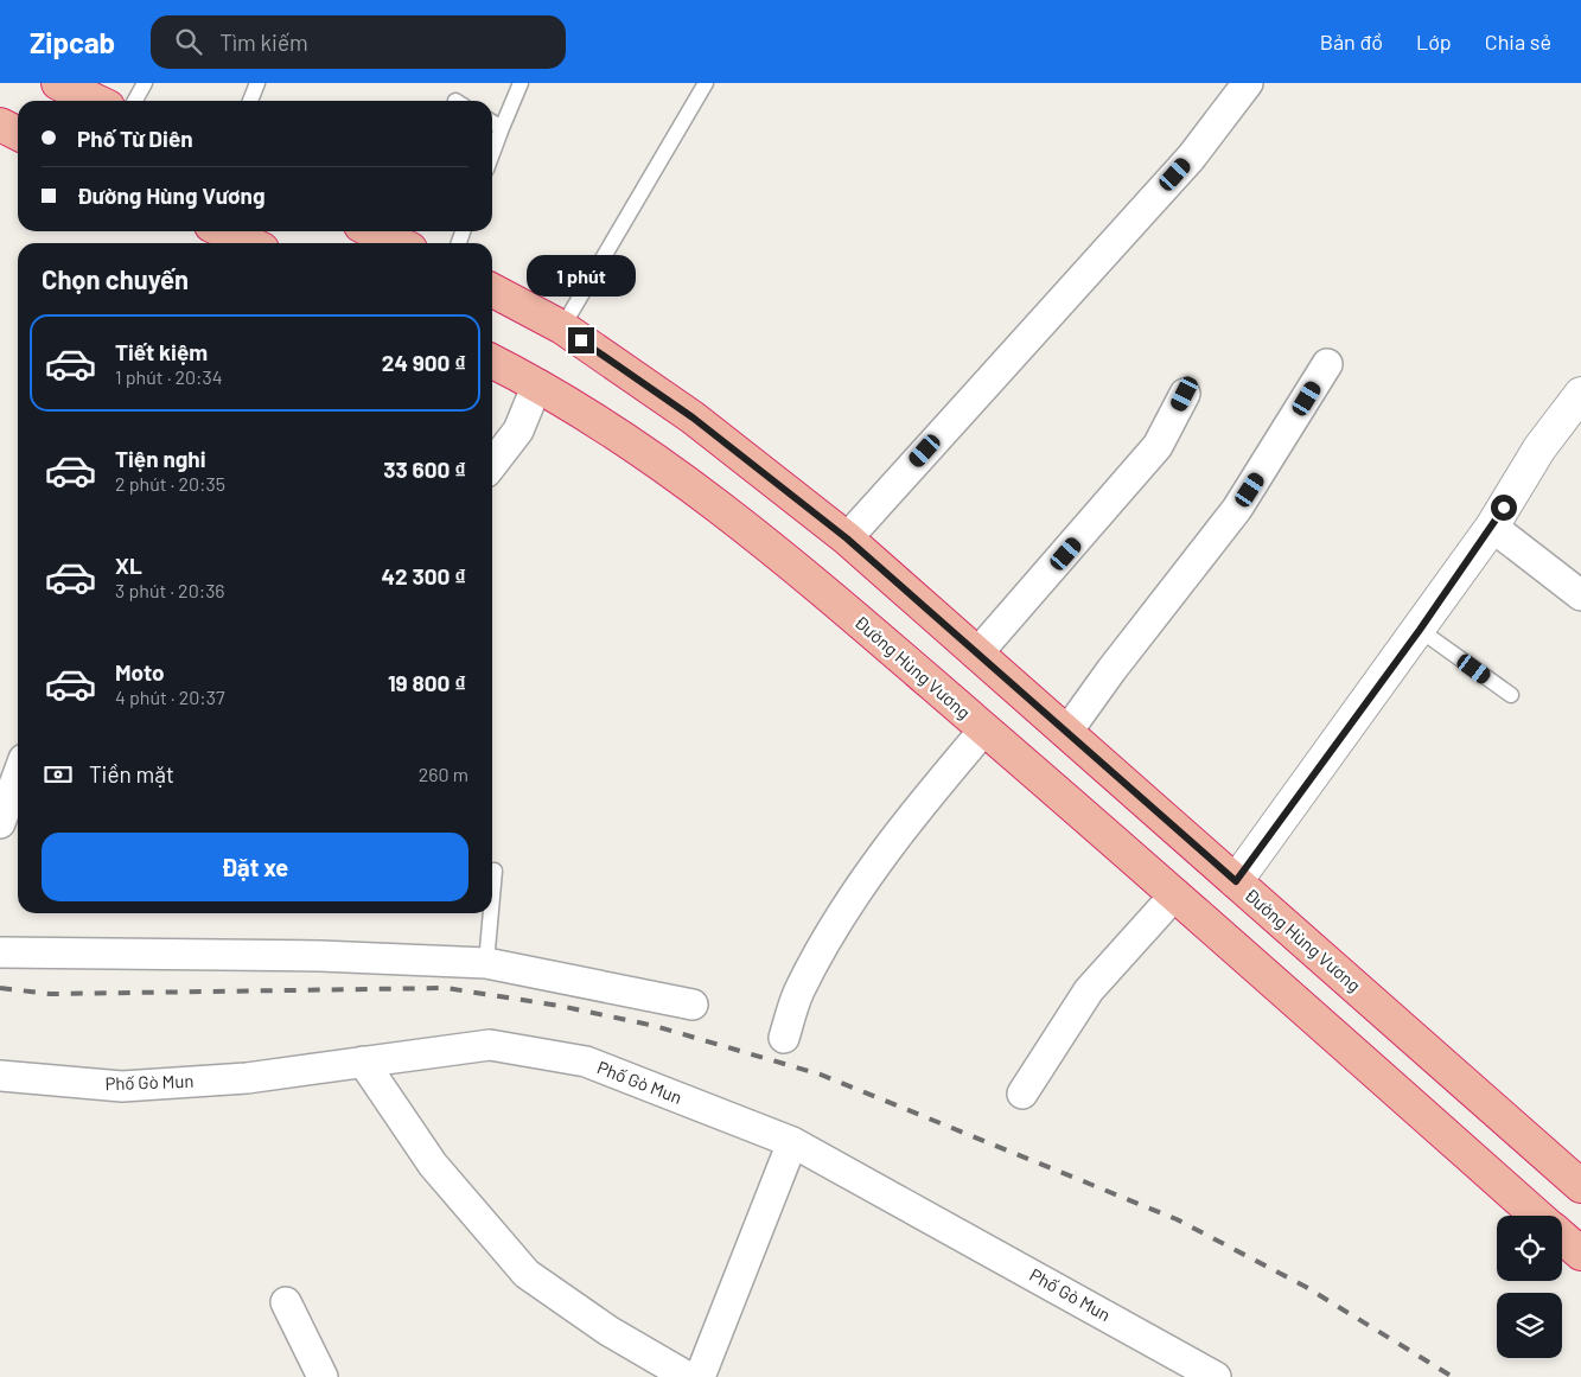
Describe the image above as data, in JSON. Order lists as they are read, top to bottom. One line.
{"streets":{"highway":["Đường Hùng Vương"],"street":["Phố Gò Mun"]},"page":{"header":"Zipcab","search":"Tìm kiếm","nav":["Bản đồ","Lớp","Chia sẻ"],"banner":["Phố Từ Diên","Đường Hùng Vương"],"heading":"Chọn chuyến","bubble":"1 phút","list":[{"name":"Tiết kiệm","note":"1 phút · 20:34","value":"24 900 ₫"},{"name":"Tiện nghi","note":"2 phút · 20:35","value":"33 600 ₫"},{"name":"XL","note":"3 phút · 20:36","value":"42 300 ₫"},{"name":"Moto","note":"4 phút · 20:37","value":"19 800 ₫"}],"pay":["Tiền mặt","260 m"],"buttons":"Đặt xe"}}
